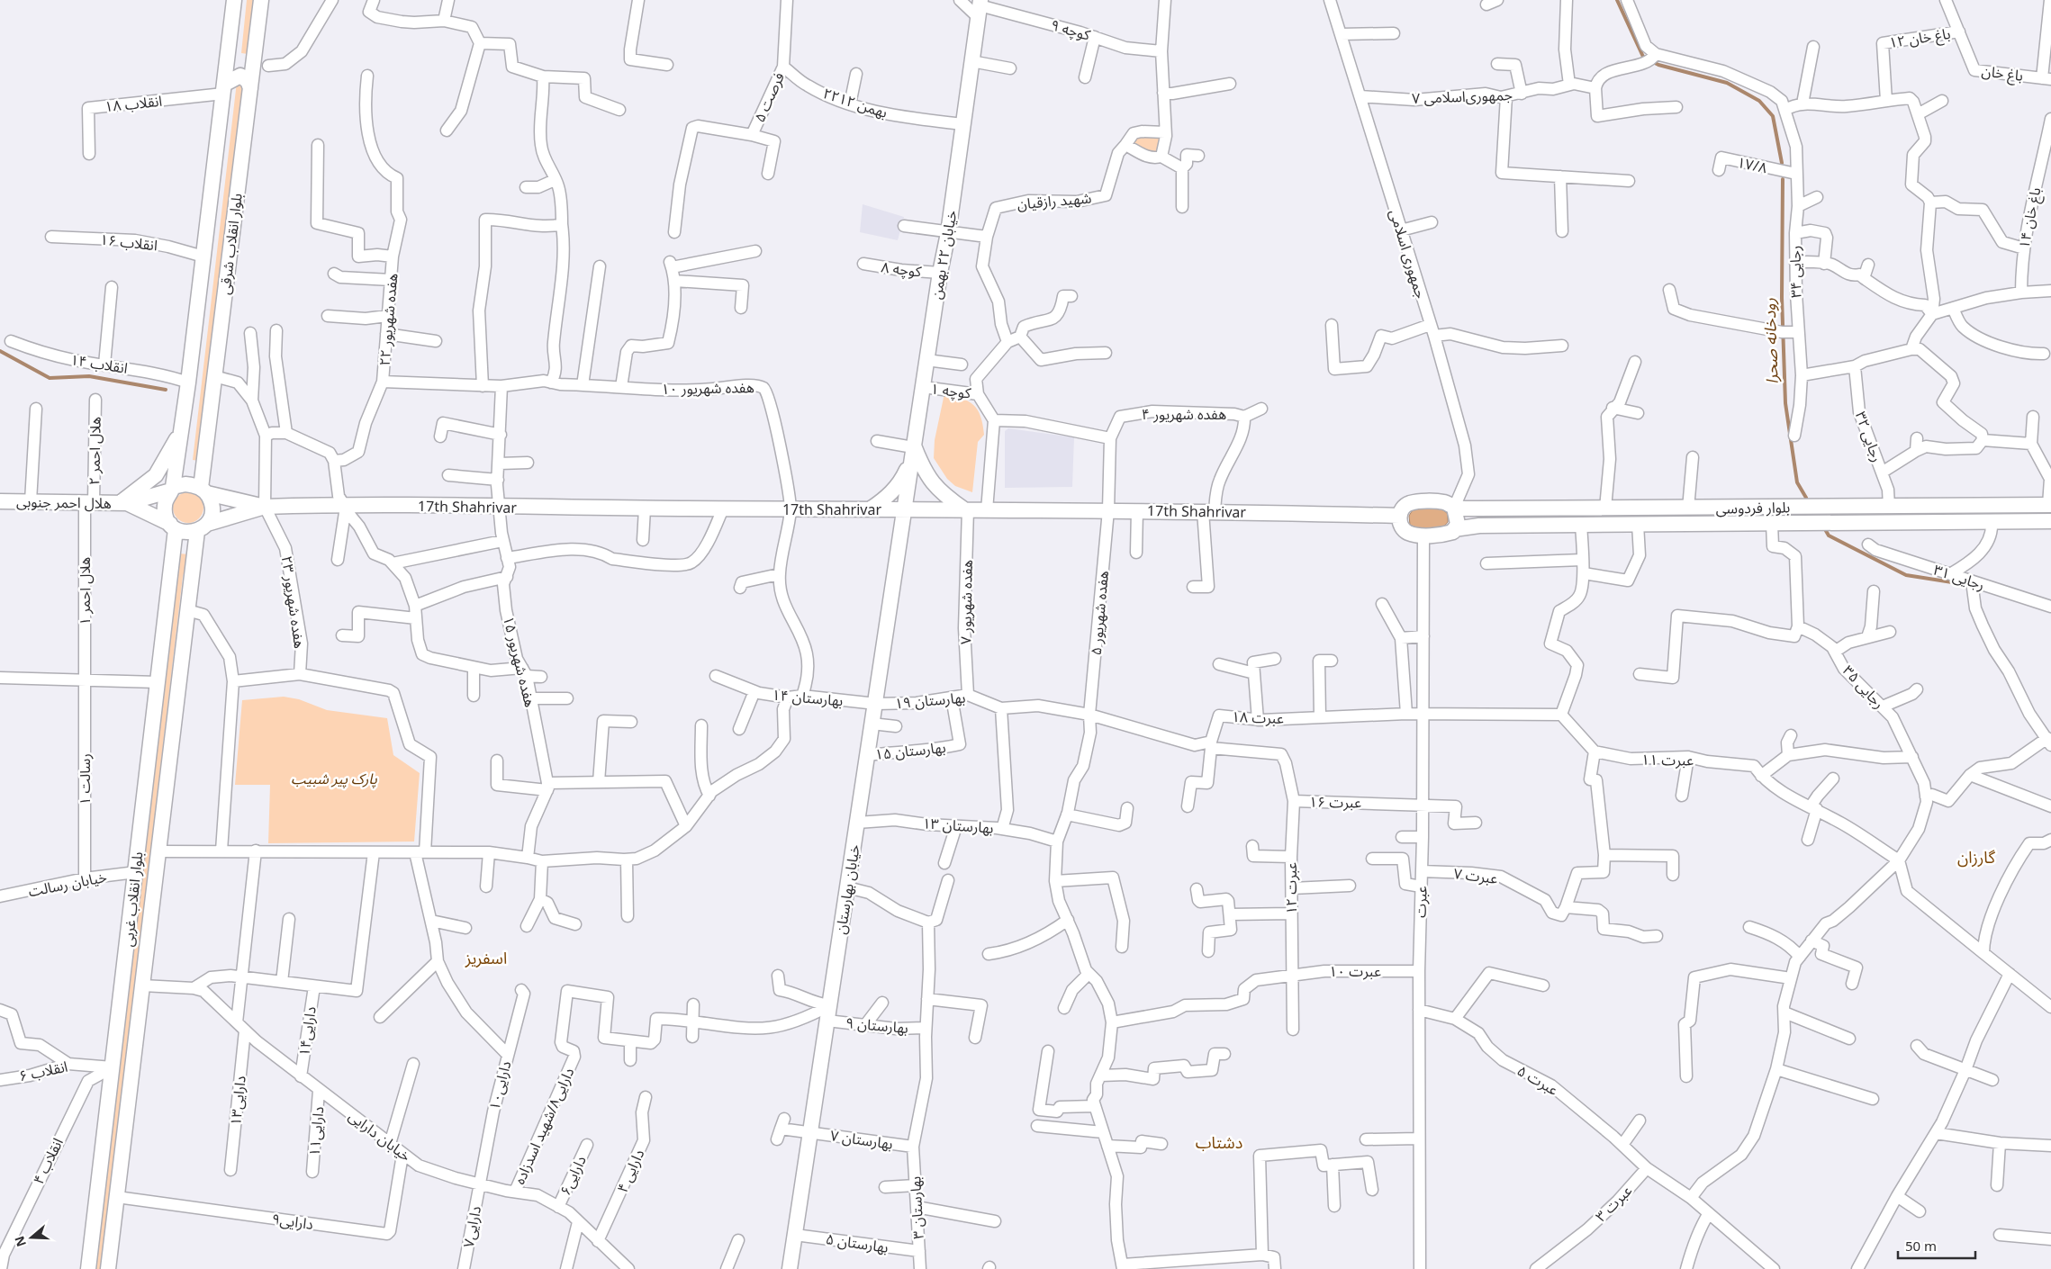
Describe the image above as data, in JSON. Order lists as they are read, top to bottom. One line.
{"streets":{"main road":["بلوار انقلاب شرقی","خیابان ۲۲ بهمن","هلال احمر جنوبی","17th Shahrivar","بلوار فردوسی","خیابان بهارستان","بلوار انقلاب غربی"],"street":["کوچه ۹","باغ خان ۱۲","باغ خان","جمهوری‌اسلامی ۷","فرصت ۵","۲۲بهمن ۱۲","انقلاب ۱۸","۱۷/۸","شهید رازقیان","باغ خان ۱۴","انقلاب ۱۶","جمهوری اسلامی","کوچه ۸","رجایی ۳۴","هفده شهریور ۲۲","انقلاب ۱۴","هفده شهریور ۱۰","کوچه ۱","هفده شهریور ۴","رجایی ۳۲","هلال احمر ۲","رجایی ۳۱","هلال احمر ۱","هفده شهریور ۲۳","هفده شهریور ۷","هفده شهریور ۵","هفده شهریور ۱۵","رجایی ۳۵","بهارستان ۱۴","بهارستان ۱۹","عبرت ۱۸","بهارستان ۱۵","عبرت ۱۱","رسالت ۱","عبرت ۱۶","بهارستان ۱۳","عبرت ۷","خیابان رسالت","عبرت ۱۲","عبرت","عبرت ۱۰","بهارستان ۹","دارایی۱۴","انقلاب ۶","عبرت ۵","دارایی۱۰","دارایی۱۳","دارایی۸/شهید اسدزاده","دارایی۱۱","خیابان دارایی","بهارستان ۷","انقلاب ۴","دارایی ۴","دارایی۶","عبرت ۳","بهارستان ۳","دارایی۹","دارایی۷","بهارستان ۵"]},"crossings":[["کوچه ۹","خیابان ۲۲ بهمن"],["باغ خان ۱۲","باغ خان"],["جمهوری‌اسلامی ۷","جمهوری اسلامی"],["فرصت ۵","۲۲بهمن ۱۲"],["۲۲بهمن ۱۲","خیابان ۲۲ بهمن"],["انقلاب ۱۸","بلوار انقلاب شرقی"],["۱۷/۸","رجایی ۳۴"],["انقلاب ۱۶","بلوار انقلاب شرقی"],["بلوار انقلاب شرقی","انقلاب ۱۴"],["بلوار انقلاب شرقی","هلال احمر جنوبی"],["بلوار انقلاب شرقی","بلوار انقلاب غربی"],["جمهوری اسلامی","17th Shahrivar"],["جمهوری اسلامی","بلوار فردوسی"],["جمهوری اسلامی","عبرت"],["خیابان ۲۲ بهمن","کوچه ۸"],["خیابان ۲۲ بهمن","کوچه ۱"],["خیابان ۲۲ بهمن","17th Shahrivar"],["خیابان ۲۲ بهمن","خیابان بهارستان"],["هفده شهریور ۲۲","هفده شهریور ۱۰"],["هفده شهریور ۲۲","هفده شهریور ۱۵"],["هفده شهریور ۱۰","17th Shahrivar"],["هفده شهریور ۱۰","هفده شهریور ۱۵"],["هفده شهریور ۴","17th Shahrivar"],["هفده شهریور ۴","هفده شهریور ۵"],["رجایی ۳۲","بلوار فردوسی"],["هلال احمر ۲","هلال احمر جنوبی"],["هلال احمر ۲","هلال احمر ۱"],["هلال احمر جنوبی","هلال احمر ۱"],["هلال احمر جنوبی","بلوار انقلاب غربی"],["17th Shahrivar","بلوار فردوسی"],["17th Shahrivar","هفده شهریور ۲۳"],["17th Shahrivar","هفده شهریور ۷"],["17th Shahrivar","هفده شهریور ۵"],["17th Shahrivar","هفده شهریور ۱۵"],["17th Shahrivar","خیابان بهارستان"],["17th Shahrivar","عبرت"],["بلوار فردوسی","عبرت"],["هلال احمر ۱","رسالت ۱"],["هفده شهریور ۷","بهارستان ۱۹"],["هفده شهریور ۵","بهارستان ۱۹"],["هفده شهریور ۵","بهارستان ۱۳"],["هفده شهریور ۵","عبرت ۱۰"],["بهارستان ۱۴","بهارستان ۱۹"],["بهارستان ۱۴","خیابان بهارستان"],["بهارستان ۱۹","بهارستان ۱۵"],["بهارستان ۱۹","خیابان بهارستان"],["عبرت ۱۸","عبرت ۱۶"],["عبرت ۱۸","عبرت"],["بهارستان ۱۵","خیابان بهارستان"],["رسالت ۱","خیابان رسالت"],["عبرت ۱۶","عبرت ۱۲"],["عبرت ۱۶","عبرت"],["بهارستان ۱۳","خیابان بهارستان"],["عبرت ۷","عبرت"],["خیابان رسالت","بلوار انقلاب غربی"],["عبرت ۱۲","عبرت ۱۰"],["خیابان بهارستان","بهارستان ۹"],["خیابان بهارستان","بهارستان ۷"],["خیابان بهارستان","بهارستان ۵"],["بلوار انقلاب غربی","انقلاب ۶"],["بلوار انقلاب غربی","خیابان دارایی"],["بلوار انقلاب غربی","انقلاب ۴"],["بلوار انقلاب غربی","دارایی۹"],["عبرت","عبرت ۱۰"],["عبرت","عبرت ۵"],["بهارستان ۹","بهارستان ۳"],["دارایی۱۴","خیابان دارایی"],["انقلاب ۶","انقلاب ۴"],["عبرت ۵","عبرت ۳"],["دارایی۱۰","خیابان دارایی"],["دارایی۱۰","دارایی۷"],["دارایی۱۳","خیابان دارایی"],["دارایی۸/شهید اسدزاده","خیابان دارایی"],["دارایی۱۱","خیابان دارایی"],["خیابان دارایی","دارایی ۴"],["خیابان دارایی","دارایی۶"],["خیابان دارایی","دارایی۹"],["خیابان دارایی","دارایی۷"],["بهارستان ۷","بهارستان ۳"],["بهارستان ۳","بهارستان ۵"]],"districts":["گارزان","اسفریز","دشتاب"],"water":["رودخانه صحرا"],"parks":["پارک پیر شبیب"],"scale_bar":"50 m","north":"left"}
